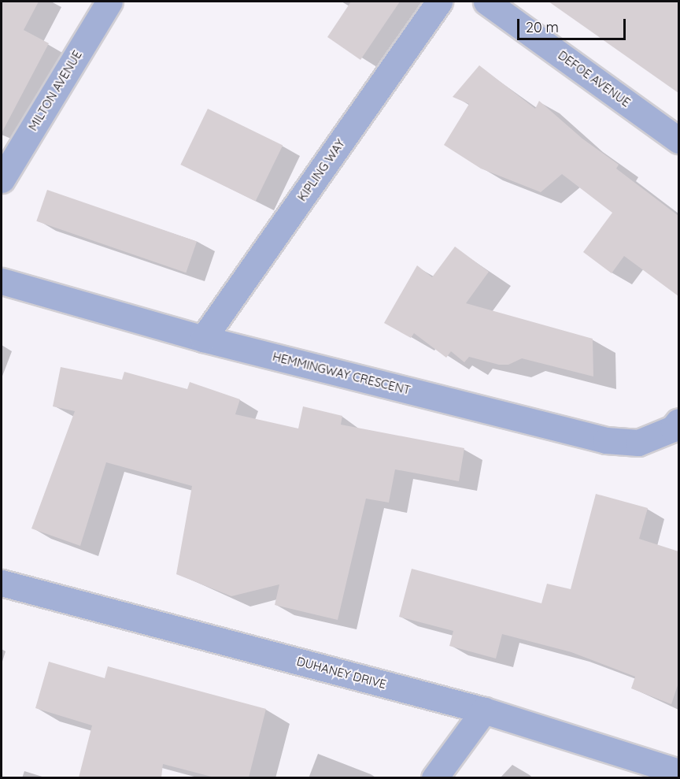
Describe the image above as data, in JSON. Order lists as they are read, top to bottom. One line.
{"streets":{"street":["DEFOE AVENUE","MILTON AVENUE","KIPLING WAY","HEMMINGWAY CRESCENT","DUHANEY DRIVE"]},"crossings":[["KIPLING WAY","HEMMINGWAY CRESCENT"]],"scale_bar":"20 m"}
